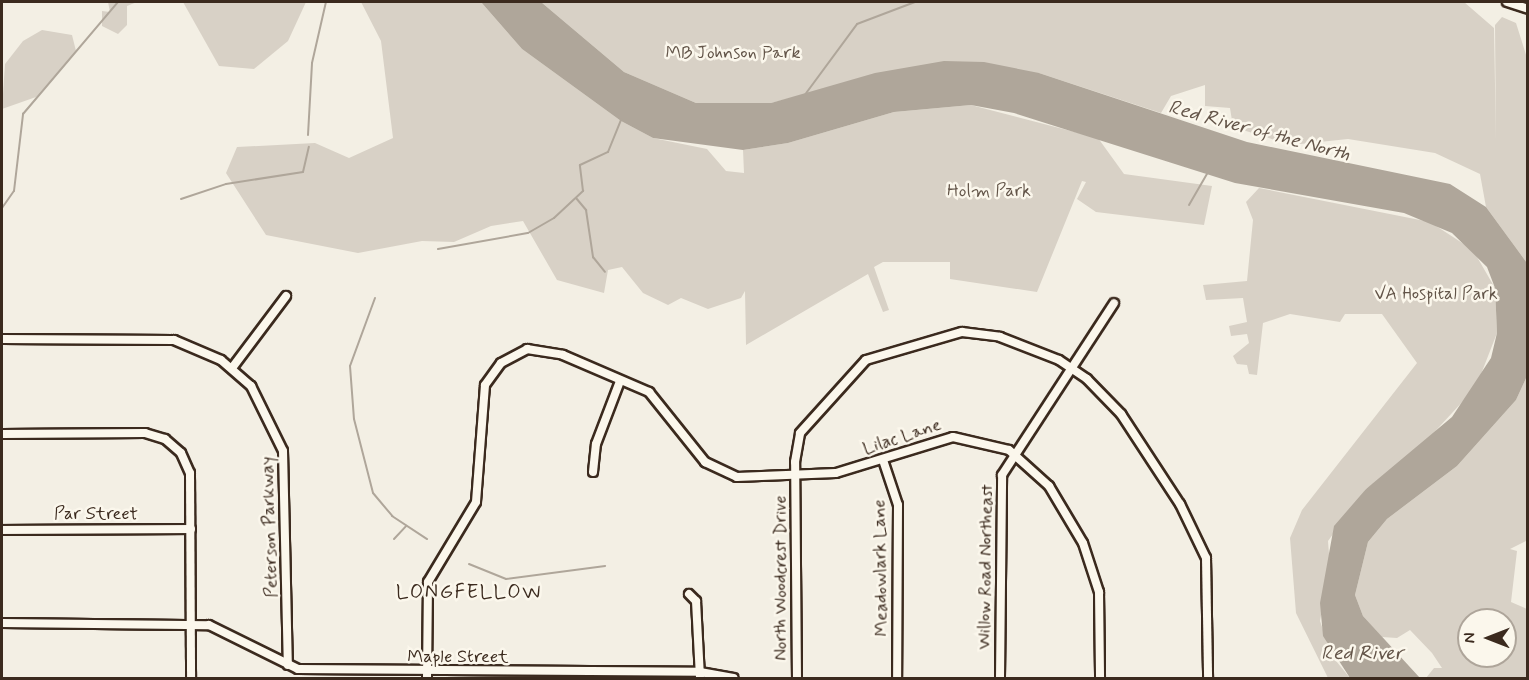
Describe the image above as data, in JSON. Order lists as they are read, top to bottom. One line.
{"streets":{"street":["Lilac Lane","Par Street","Peterson Parkway","Willow Road Northeast","Meadowlark Lane","North Woodcrest Drive","Maple Street"]},"crossings":[["Lilac Lane","Willow Road Northeast"],["Lilac Lane","Meadowlark Lane"],["Lilac Lane","North Woodcrest Drive"],["Lilac Lane","Maple Street"],["Peterson Parkway","Maple Street"],["Willow Road Northeast","North Woodcrest Drive"]],"districts":["LONGFELLOW"],"water":["Red River of the North","Red River"],"parks":["MB Johnson Park","Holm Park","VA Hospital Park"],"north":"left"}
